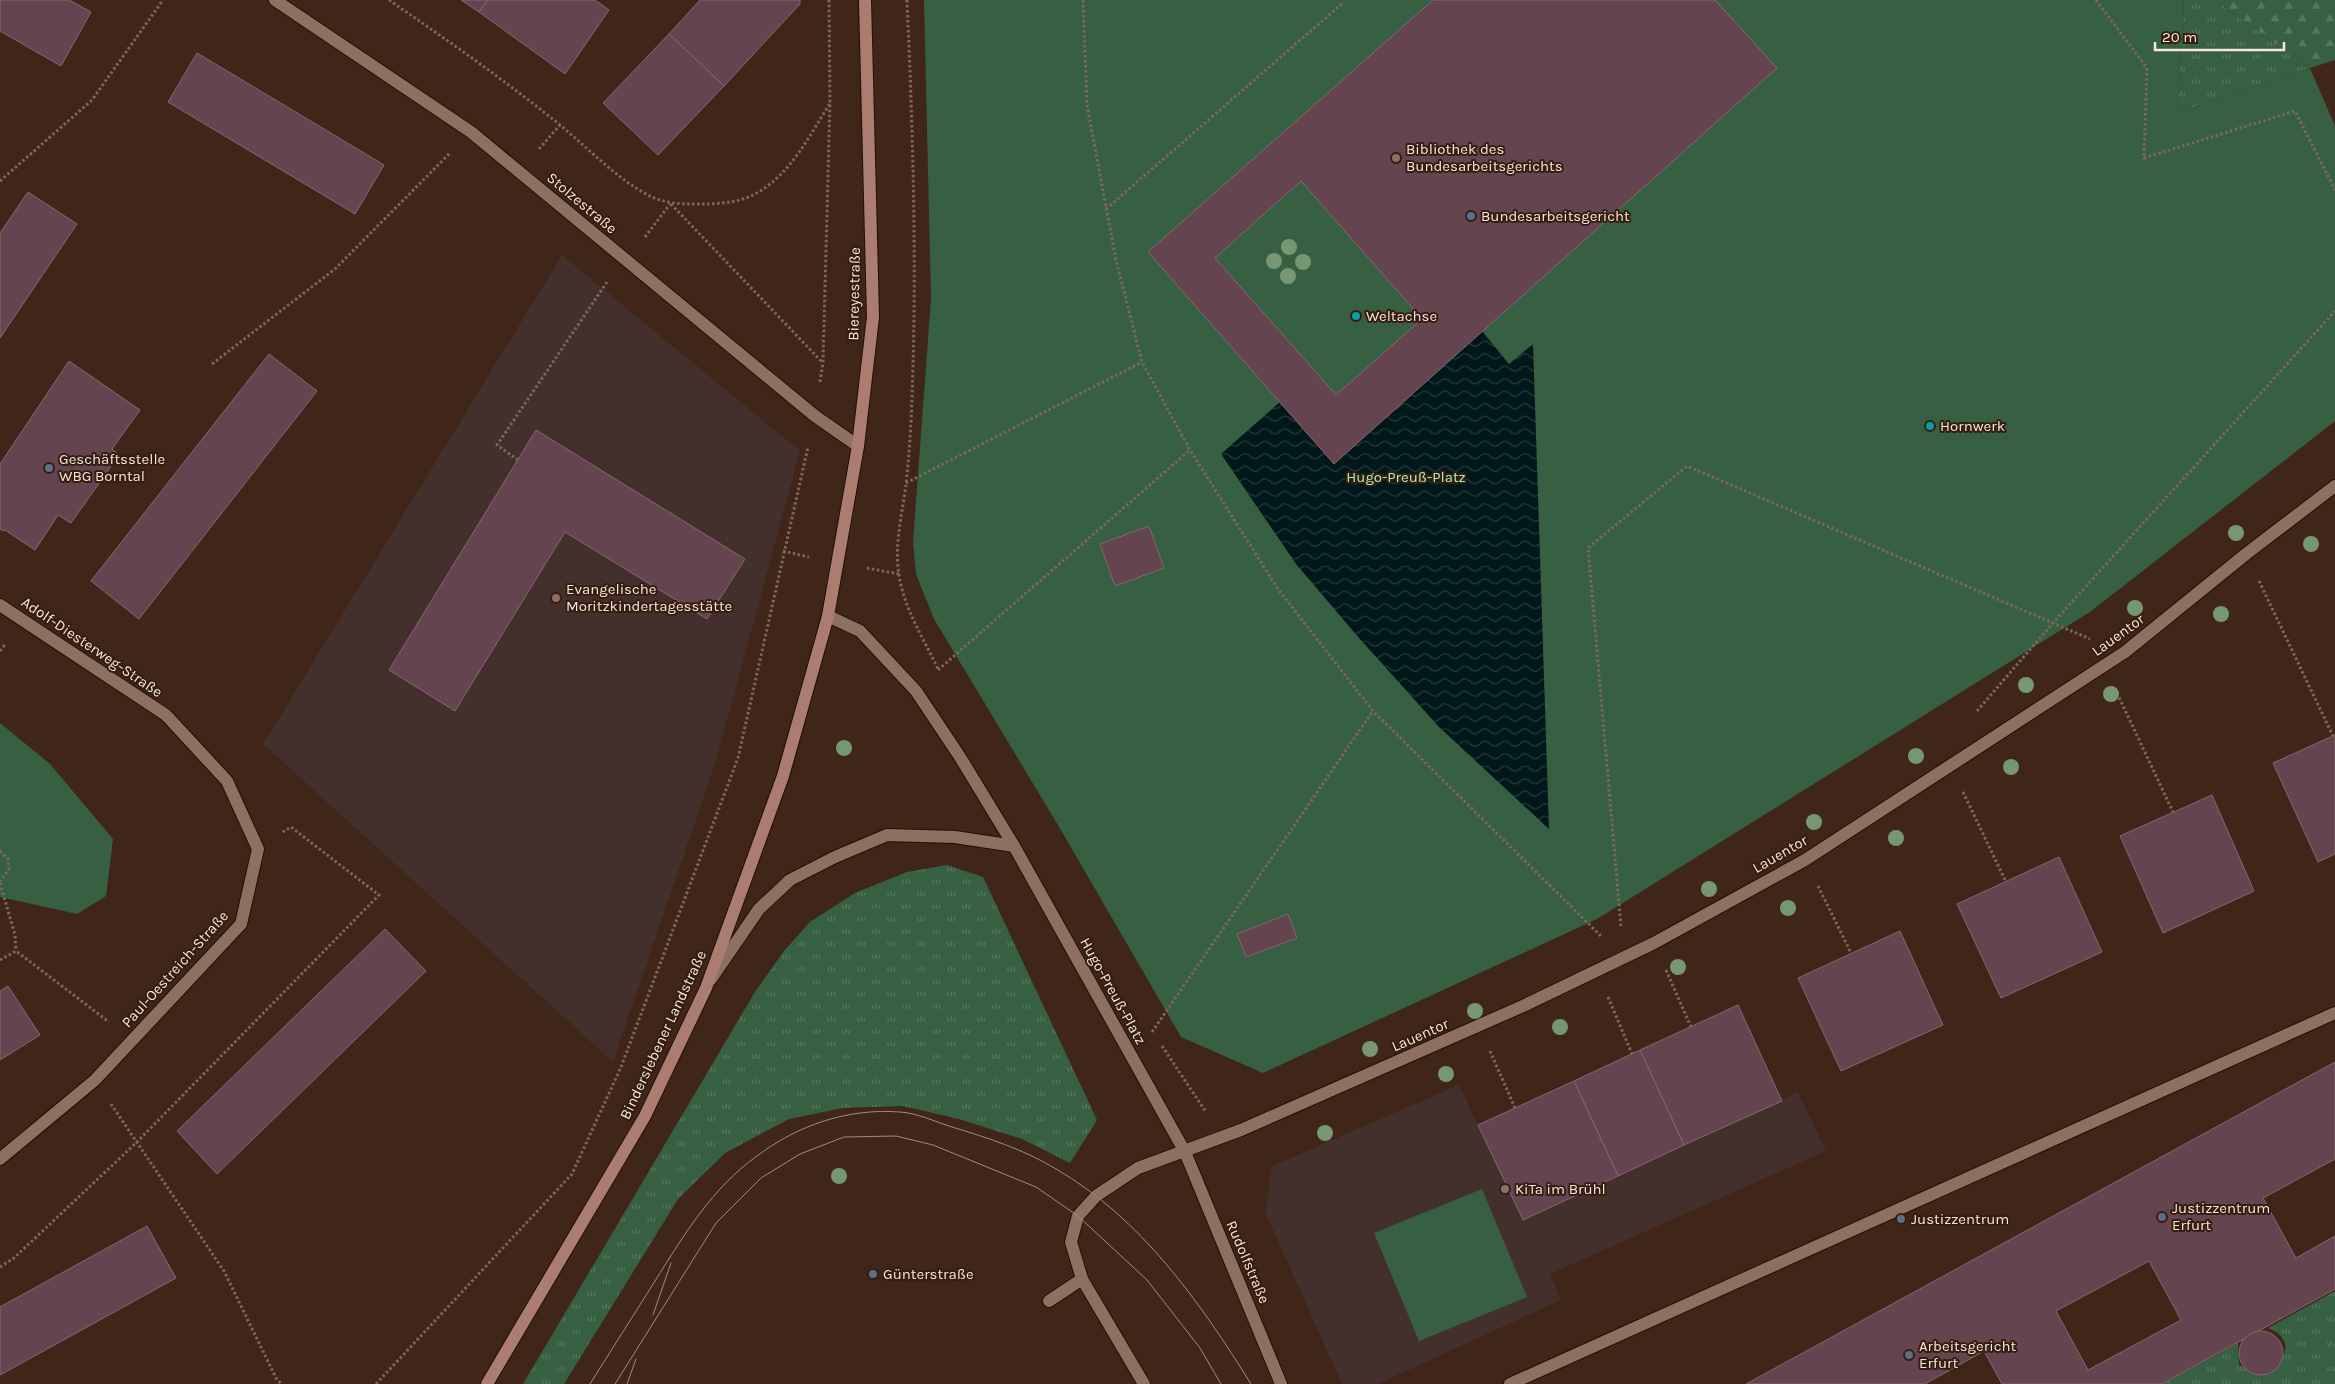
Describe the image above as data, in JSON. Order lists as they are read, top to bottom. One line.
{"streets":{"main road":["Biereyestraße","Binderslebener Landstraße"],"street":["Stolzestraße","Lauentor","Adolf-Diesterweg-Straße","Paul-Oestreich-Straße","Hugo-Preuß-Platz","Rudolfstraße"]},"crossings":[["Stolzestraße","Biereyestraße"],["Biereyestraße","Hugo-Preuß-Platz"],["Biereyestraße","Binderslebener Landstraße"],["Lauentor","Hugo-Preuß-Platz"],["Lauentor","Rudolfstraße"],["Adolf-Diesterweg-Straße","Paul-Oestreich-Straße"],["Hugo-Preuß-Platz","Binderslebener Landstraße"],["Hugo-Preuß-Platz","Rudolfstraße"]],"parks":["Hugo-Preuß-Platz"],"places":["Bibliothek des Bundesarbeitsgerichts","Bundesarbeitsgericht","Weltachse","Hornwerk","Geschäftsstelle WBG Borntal","Evangelische Moritzkindertagesstätte","KiTa im Brühl","Justizzentrum Erfurt","Justizzentrum","Günterstraße","Arbeitsgericht Erfurt"],"scale_bar":"20 m"}
